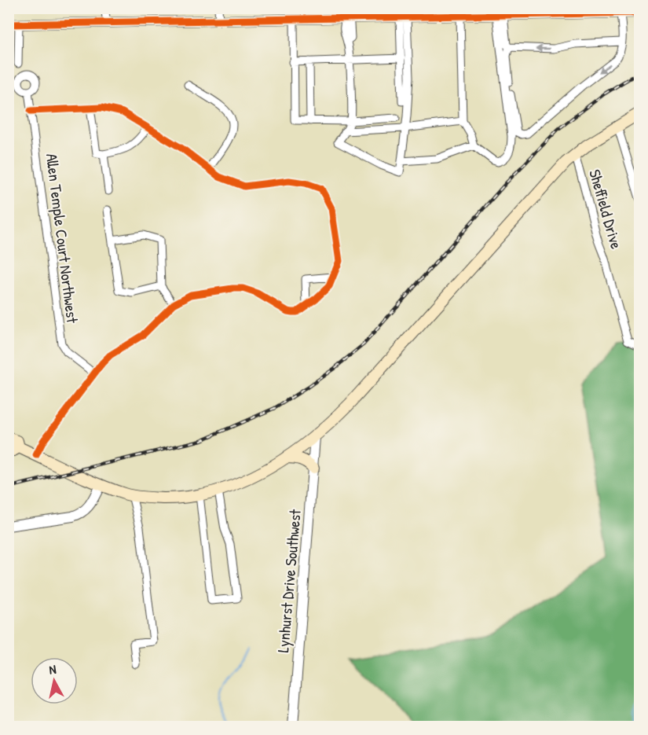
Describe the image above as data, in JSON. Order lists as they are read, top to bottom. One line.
{"streets":{"street":["Sheffield Drive","Allen Temple Court Northwest","Lynhurst Drive Southwest"]},"north":"top"}
